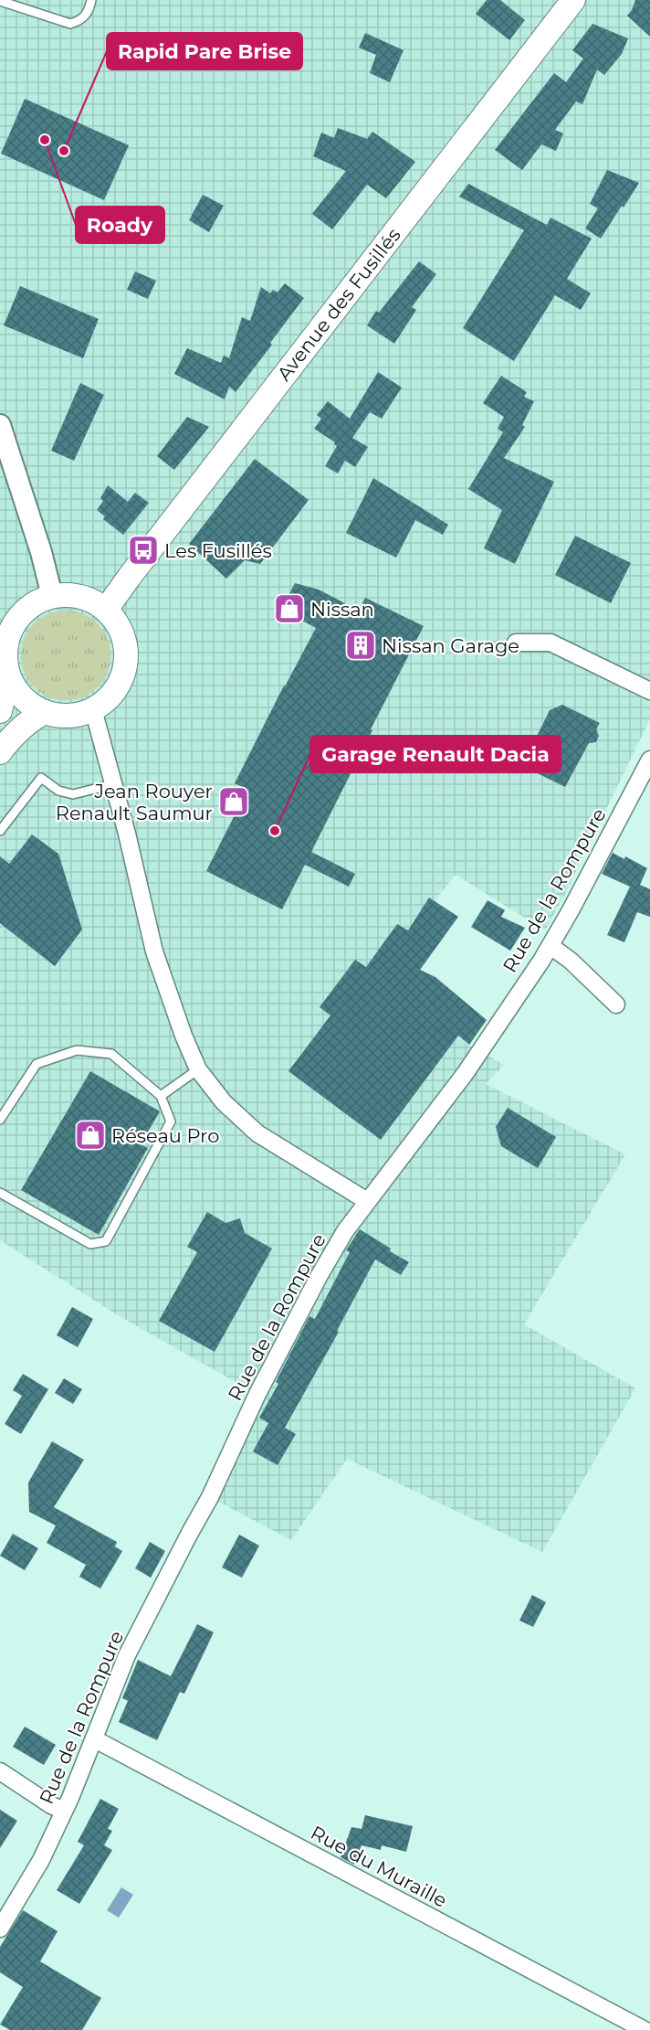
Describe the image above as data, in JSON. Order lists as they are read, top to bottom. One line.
{"streets":{"main road":["Avenue des Fusillés"],"street":["Rue de la Rompure","Rue du Muraille"]},"crossings":[["Rue de la Rompure","Rue du Muraille"]],"places":{"other":["Roady","Rapid Pare Brise","Garage Renault Dacia"],"bus stop":["Les Fusillés"],"shop":["Nissan","Jean Rouyer Renault Saumur","Réseau Pro"],"building":["Nissan Garage"]}}
